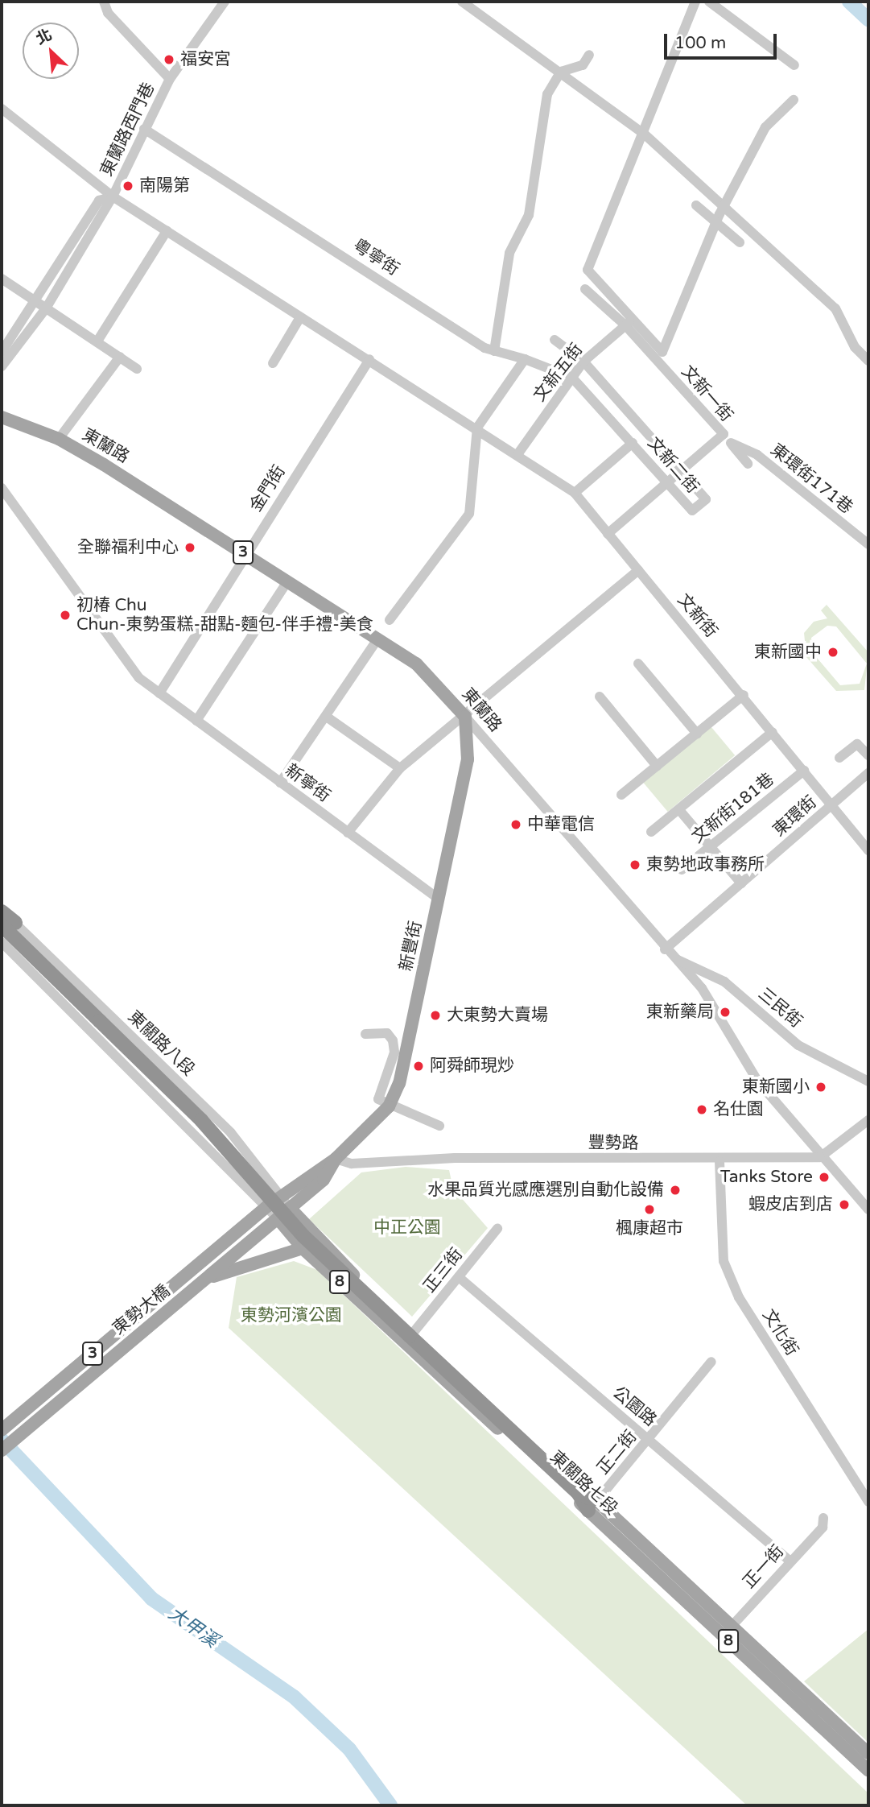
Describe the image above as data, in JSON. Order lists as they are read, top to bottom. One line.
{"streets":{"main road":["東蘭路","3","新豐街","8","東勢大橋","東關路七段"],"street":["東蘭路西門巷","粵寧街","文新五街","文新一街","文新二街","東環街171巷","金門街","文新街","新寧街","文新街181巷","東環街","三民街","東關路八段","豐勢路","正三街","文化街","公園路","正二街","正一街"]},"crossings":[["東蘭路西門巷","粵寧街"],["粵寧街","文新二街"],["文新五街","文新一街"],["文新五街","文新二街"],["文新五街","文新街"],["文新一街","文新二街"],["文新一街","文新街"],["東蘭路","金門街"],["東蘭路","東環街"],["東蘭路","新豐街"],["東蘭路","三民街"],["東蘭路","豐勢路"],["金門街","新寧街"],["3","新豐街"],["3","東關路八段"],["3","豐勢路"],["3","東勢大橋"],["3","東關路七段"],["文新街","文新街181巷"],["文新街","東環街"],["新寧街","新豐街"],["新豐街","豐勢路"],["東關路八段","東關路七段"],["豐勢路","文化街"],["正三街","公園路"],["正三街","東關路七段"],["東勢大橋","東關路七段"],["公園路","正二街"],["公園路","正一街"],["正二街","東關路七段"],["東關路七段","正一街"]],"water":["大甲溪"],"parks":["中正公園","東勢河濱公園"],"places":["福安宮","南陽第","全聯福利中心","初椿 Chu Chun-東勢蛋糕-甜點-麵包-伴手禮-美食","東新國中","中華電信","東勢地政事務所","東新藥局","大東勢大賣場","阿舜師現炒","東新國小","名仕園","Tanks Store","水果品質光感應選別自動化設備","蝦皮店到店","楓康超市"],"scale_bar":"100 m","north":"top left"}
